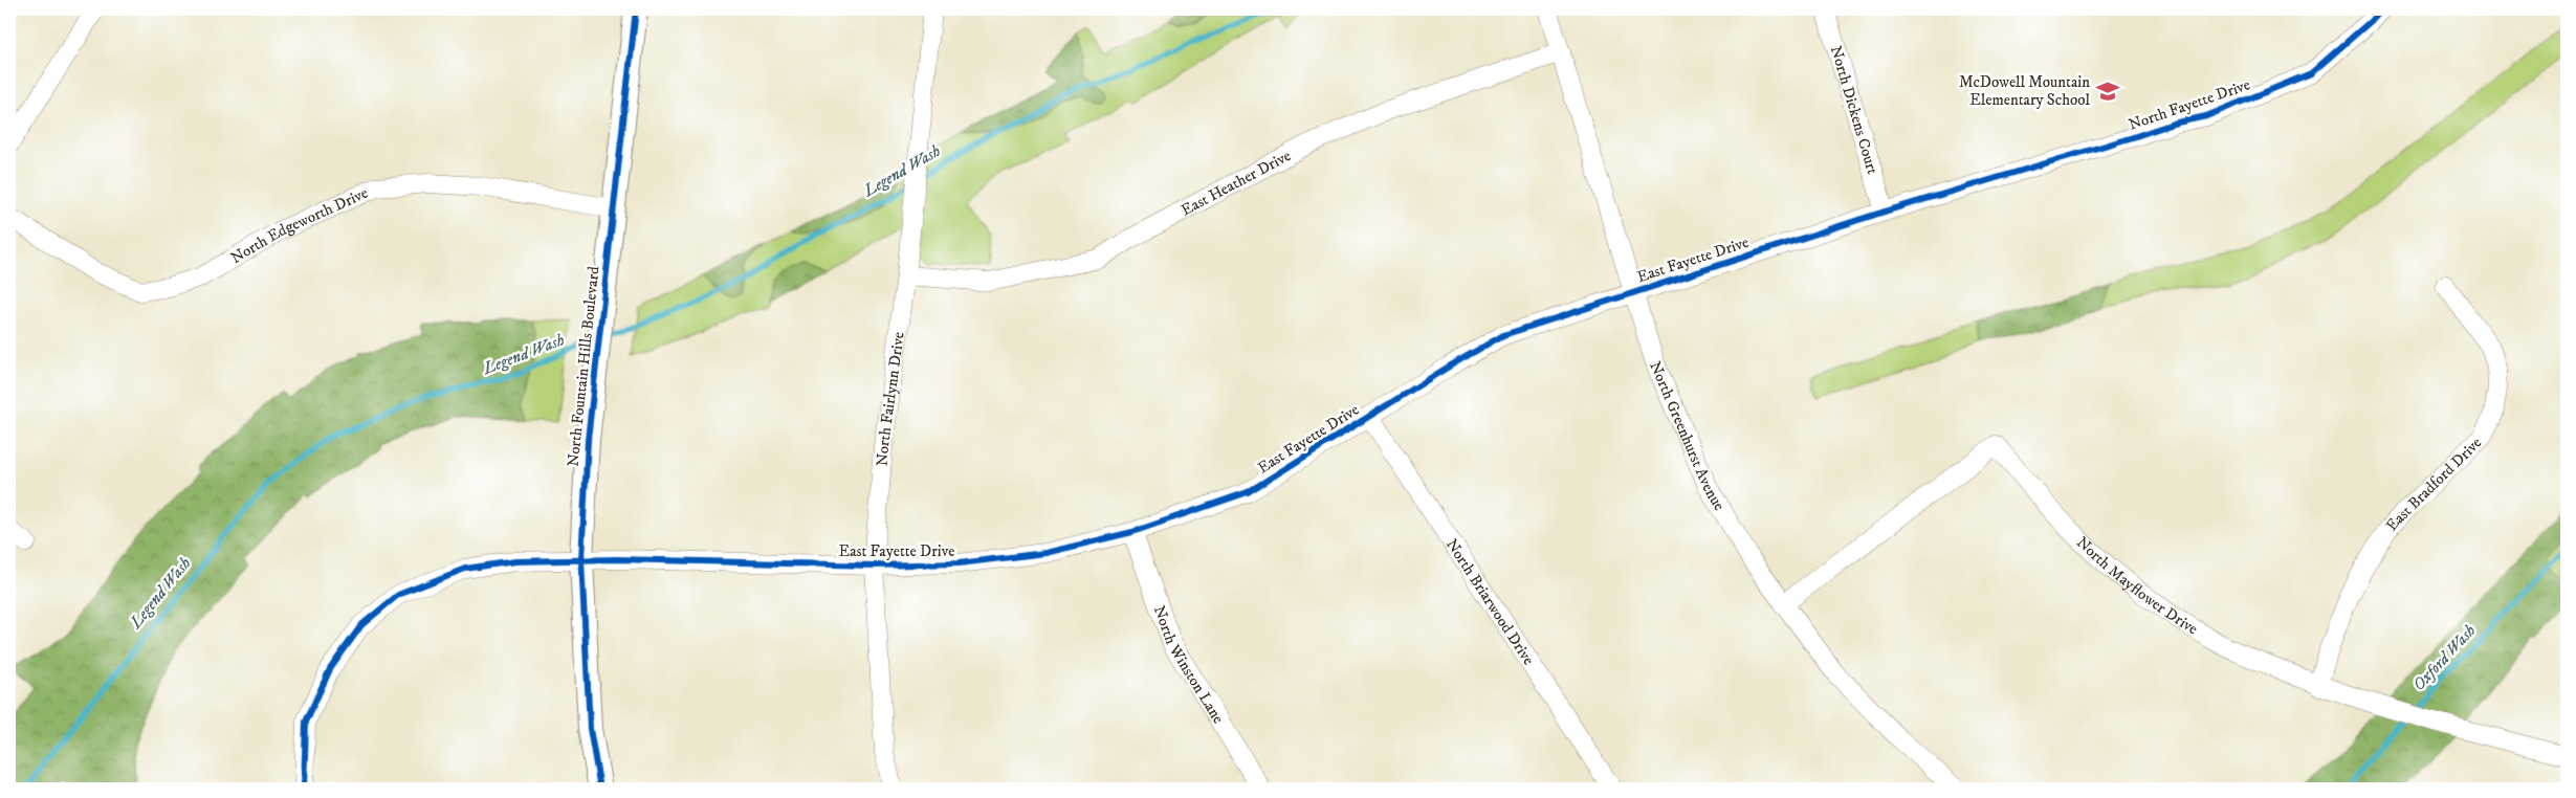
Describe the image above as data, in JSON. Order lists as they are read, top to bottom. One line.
{"streets":{"main road":["North Fountain Hills Boulevard"],"street":["North Fayette Drive","North Dickens Court","East Heather Drive","North Edgeworth Drive","East Fayette Drive","North Fairlynn Drive","North Greenhurst Avenue","East Bradford Drive","North Mayflower Drive","North Briarwood Drive","North Winston Lane"]},"crossings":[["North Fayette Drive","East Fayette Drive"],["North Dickens Court","East Fayette Drive"],["East Heather Drive","North Fairlynn Drive"],["East Heather Drive","North Greenhurst Avenue"],["North Edgeworth Drive","North Fountain Hills Boulevard"],["East Fayette Drive","North Fountain Hills Boulevard"],["East Fayette Drive","North Fairlynn Drive"],["East Fayette Drive","North Greenhurst Avenue"],["East Fayette Drive","North Briarwood Drive"],["East Fayette Drive","North Winston Lane"],["North Greenhurst Avenue","North Mayflower Drive"],["East Bradford Drive","North Mayflower Drive"]],"water":["Legend Wash","Oxford Wash"],"places":{"school or university":["McDowell Mountain Elementary School"]}}
